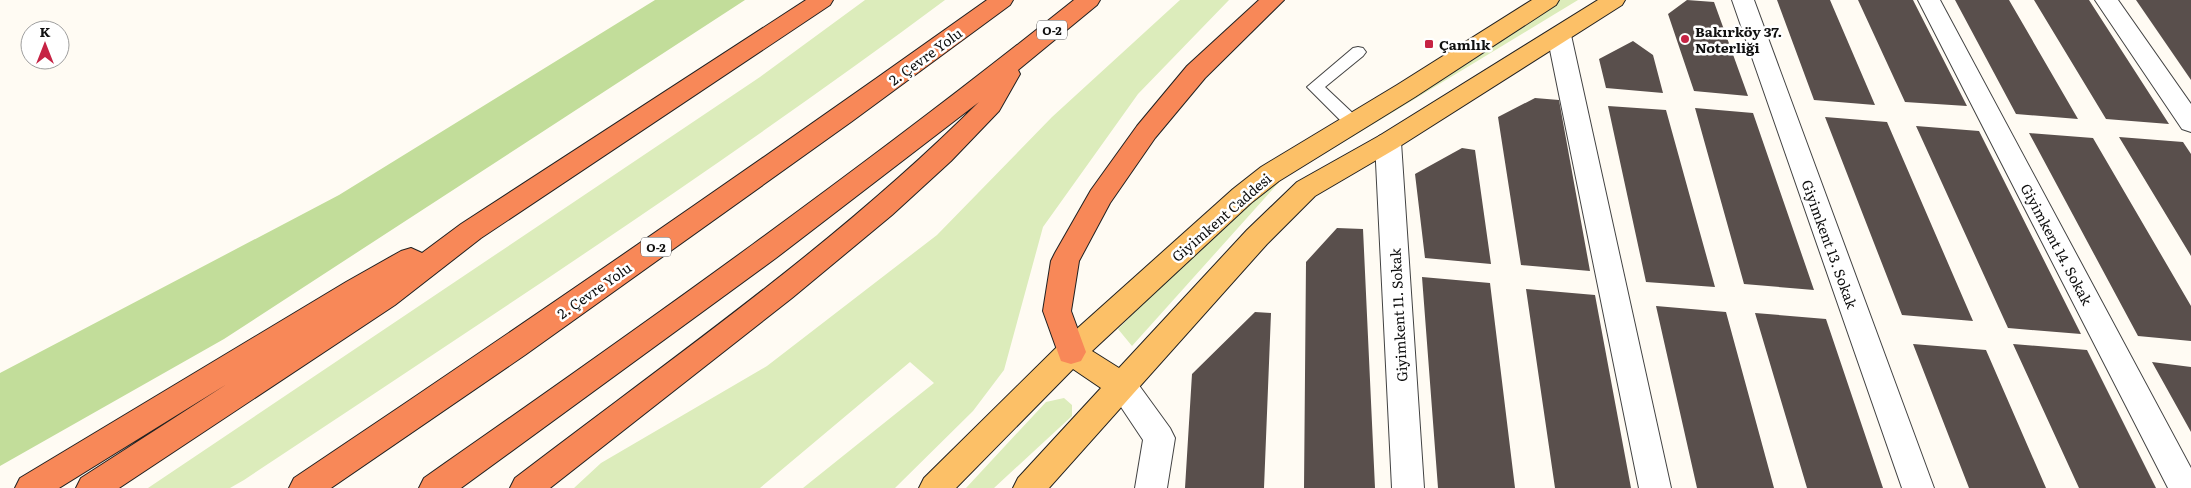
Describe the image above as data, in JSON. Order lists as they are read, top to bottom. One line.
{"streets":{"highway":["O-2","2. Çevre Yolu"],"main road":["Giyimkent Caddesi"],"street":["Giyimkent 13. Sokak","Giyimkent 14. Sokak","Giyimkent 11. Sokak"]},"places":{"other":["Bakırköy 37. Noterliği"],"transit":["Çamlık"]},"north":"top"}
